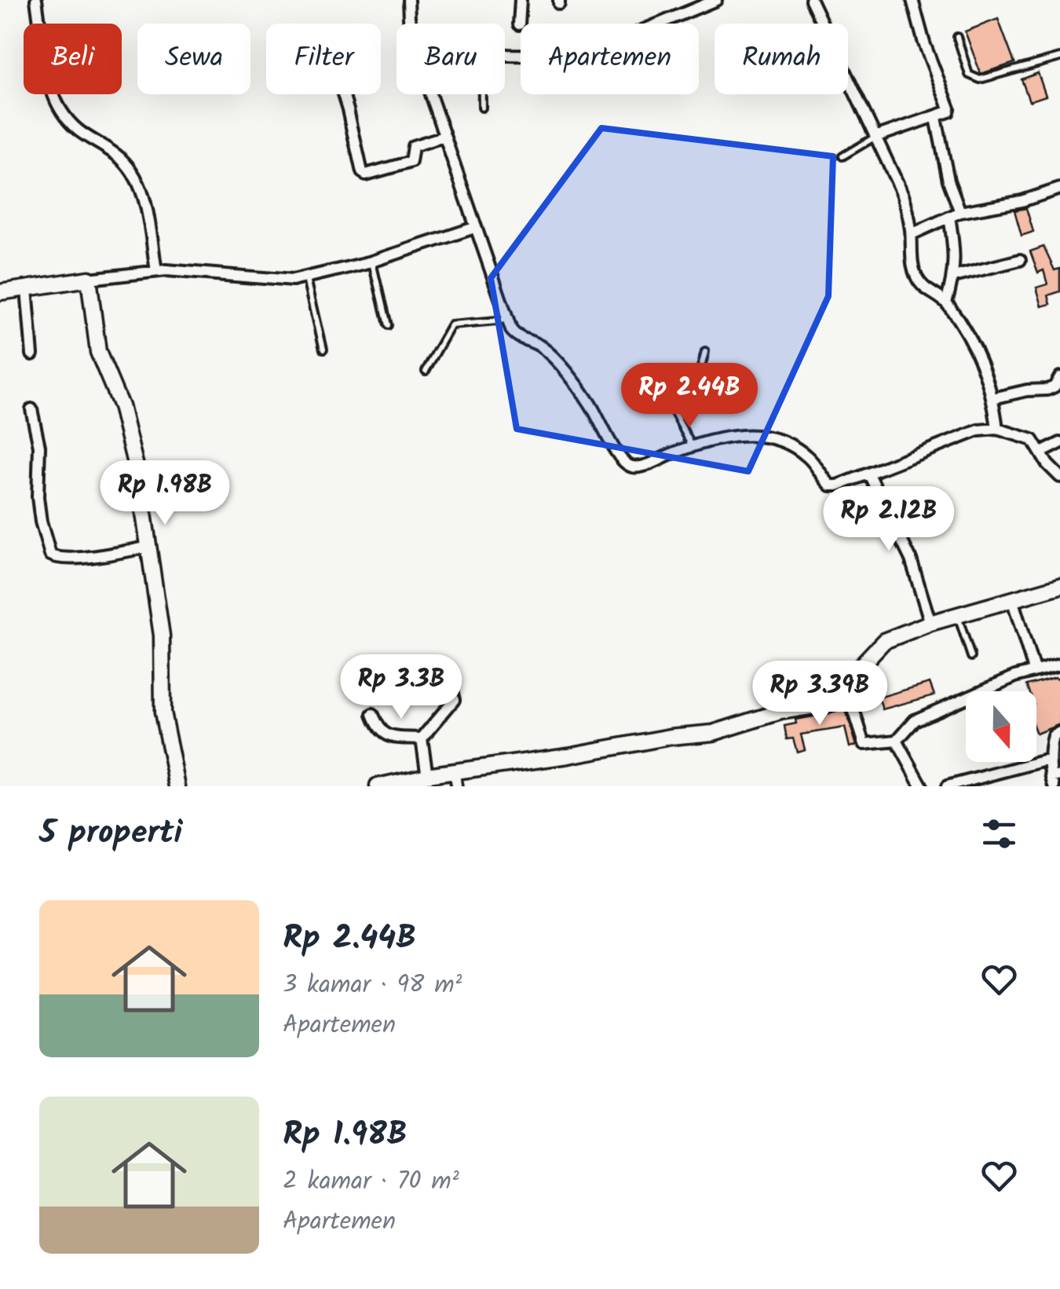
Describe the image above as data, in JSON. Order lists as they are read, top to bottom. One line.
{"north":"bottom","page":{"chip":["Beli","Sewa","Filter","Baru","Apartemen","Rumah"],"price":["Rp 2.44B","Rp 1.98B","Rp 2.12B","Rp 3.3B","Rp 3.39B"],"heading":"5 properti","list":[{"name":"Rp 2.44B","note":"3 kamar · 98 m² · Apartemen"},{"name":"Rp 1.98B","note":"2 kamar · 70 m² · Apartemen"}]}}
